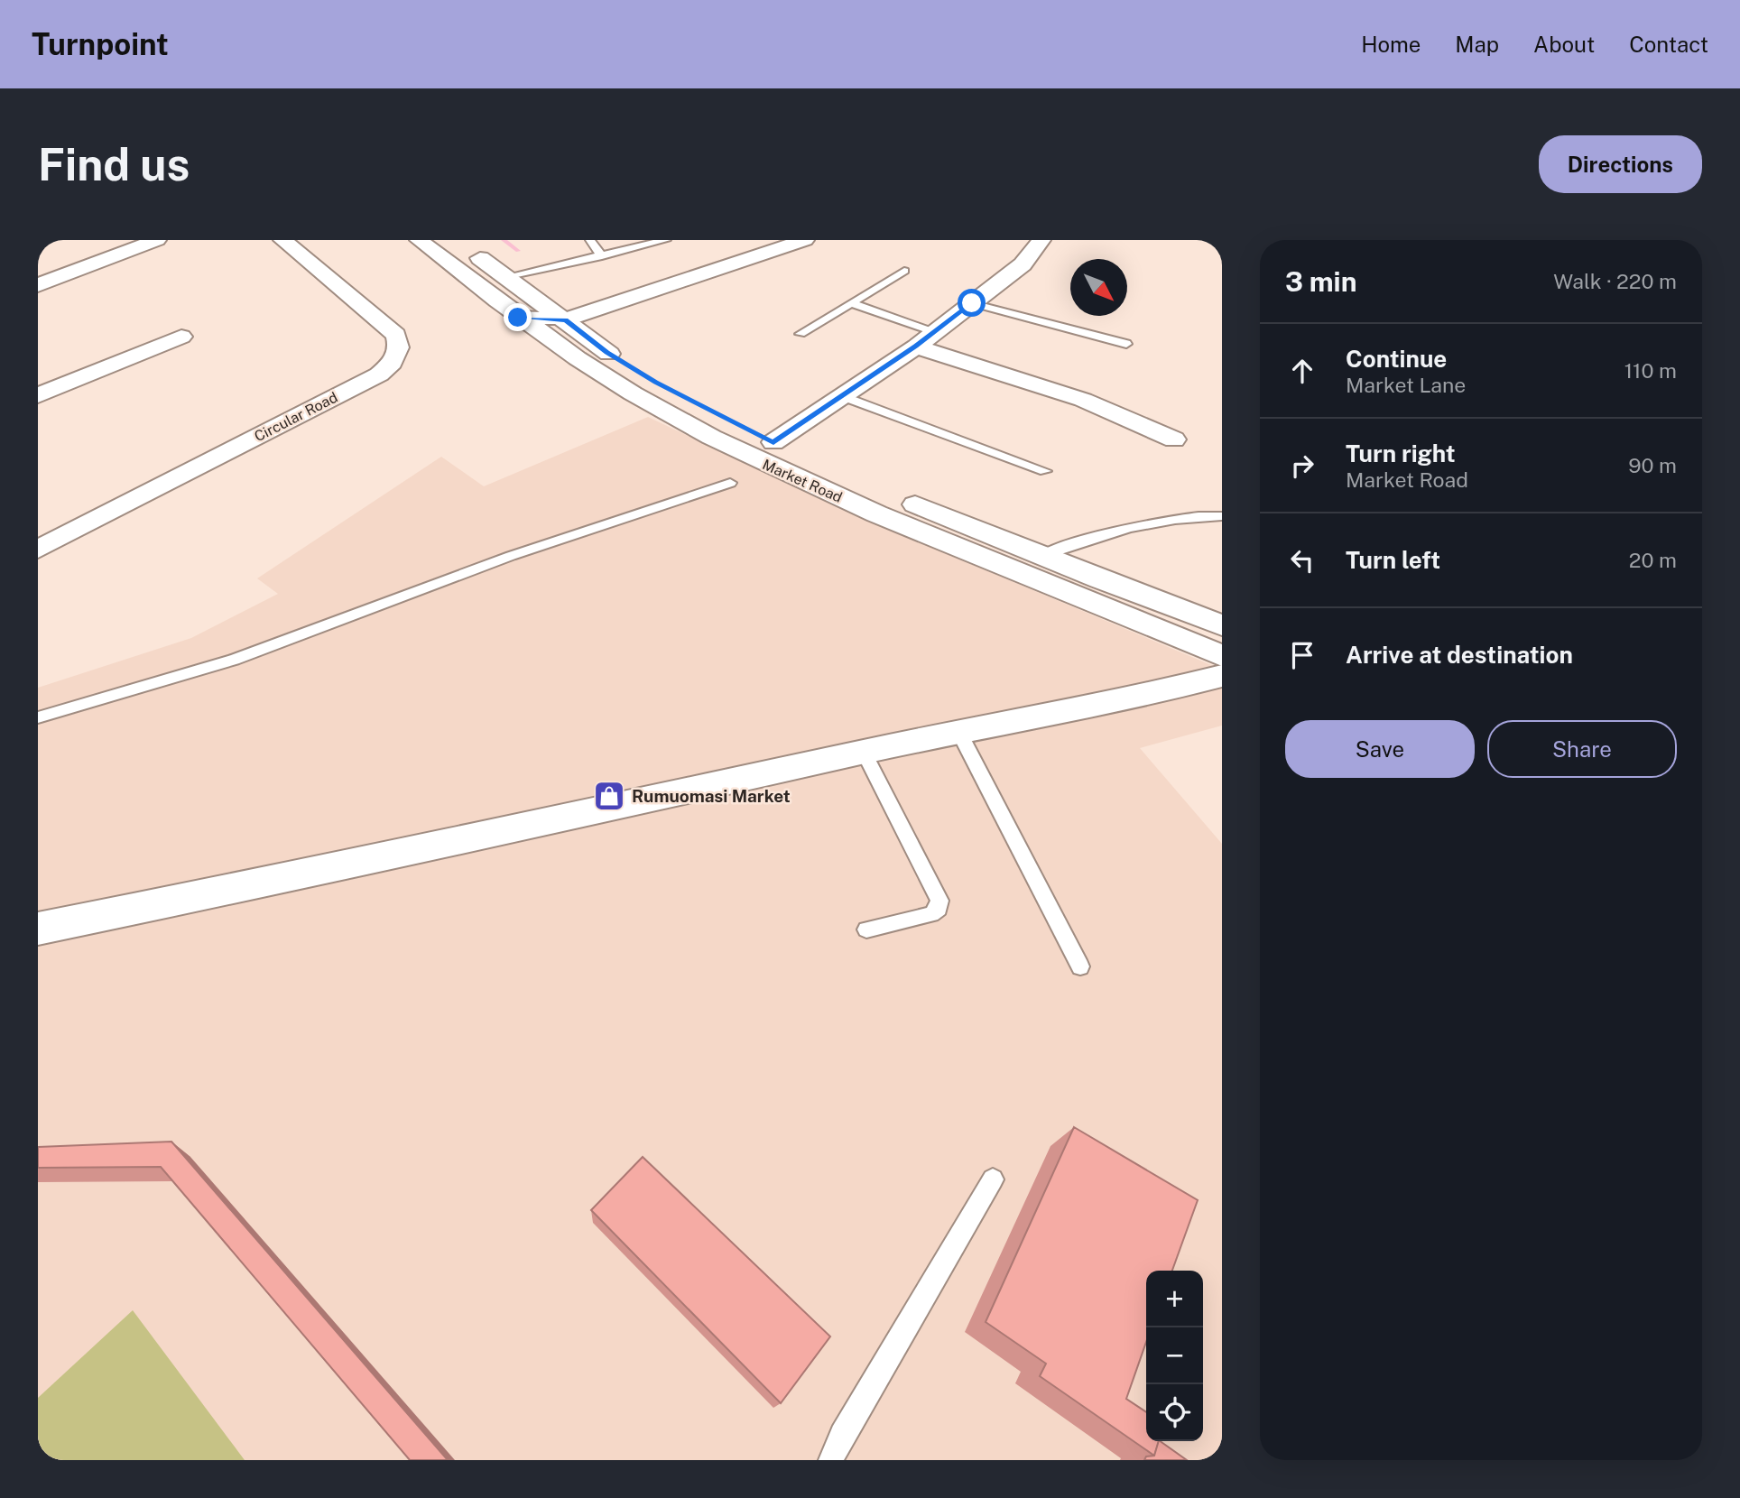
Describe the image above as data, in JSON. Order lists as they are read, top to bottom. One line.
{"streets":{"street":["Circular Road","Market Road"]},"places":{"shop":["Rumuomasi Market"]},"north":"bottom right","page":{"header":"Turnpoint","nav":["Home","Map","About","Contact"],"buttons":["Directions",["Save","Share"]],"title":"Find us","heading":["3 min","Walk · 220 m"],"list":[["Continue","Market Lane","110 m"],["Turn right","Market Road","90 m"],["Turn left","20 m"],"Arrive at destination"],"map_buttons":["+","−"]}}
